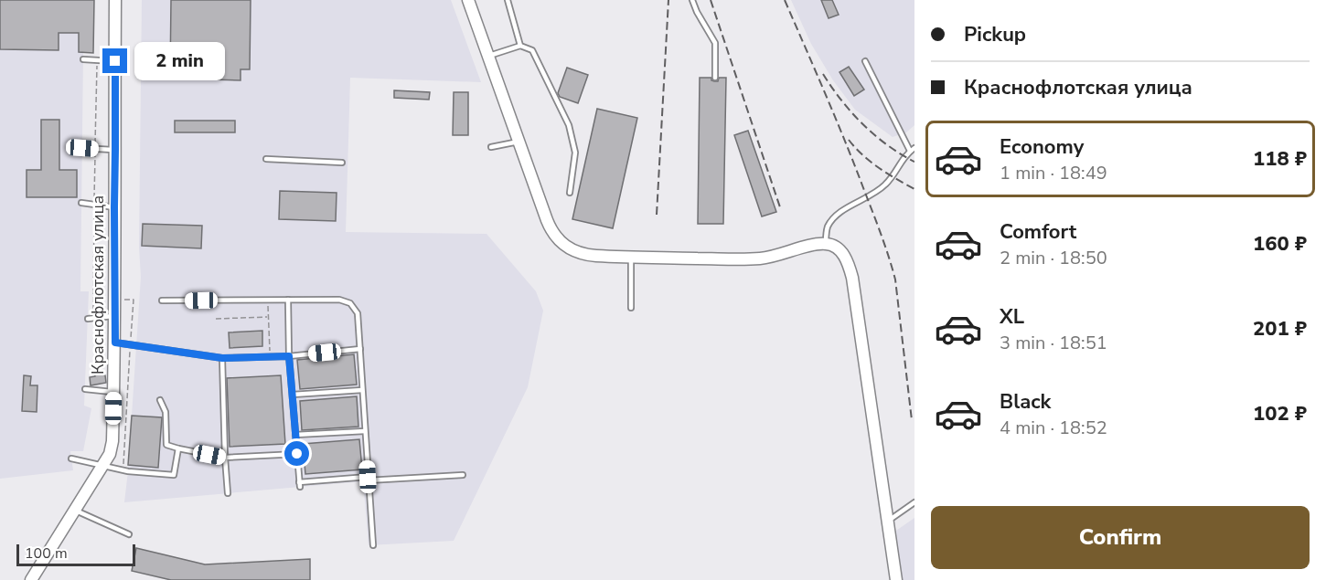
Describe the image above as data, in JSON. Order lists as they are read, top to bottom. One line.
{"streets":{"street":["Краснофлотская улица"]},"scale_bar":"100 m","page":{"banner":["Pickup","Краснофлотская улица"],"bubble":"2 min","list":[{"name":"Economy","note":"1 min · 18:49","value":"118 ₽"},{"name":"Comfort","note":"2 min · 18:50","value":"160 ₽"},{"name":"XL","note":"3 min · 18:51","value":"201 ₽"},{"name":"Black","note":"4 min · 18:52","value":"102 ₽"}],"buttons":"Confirm","scale":"100 m"}}
